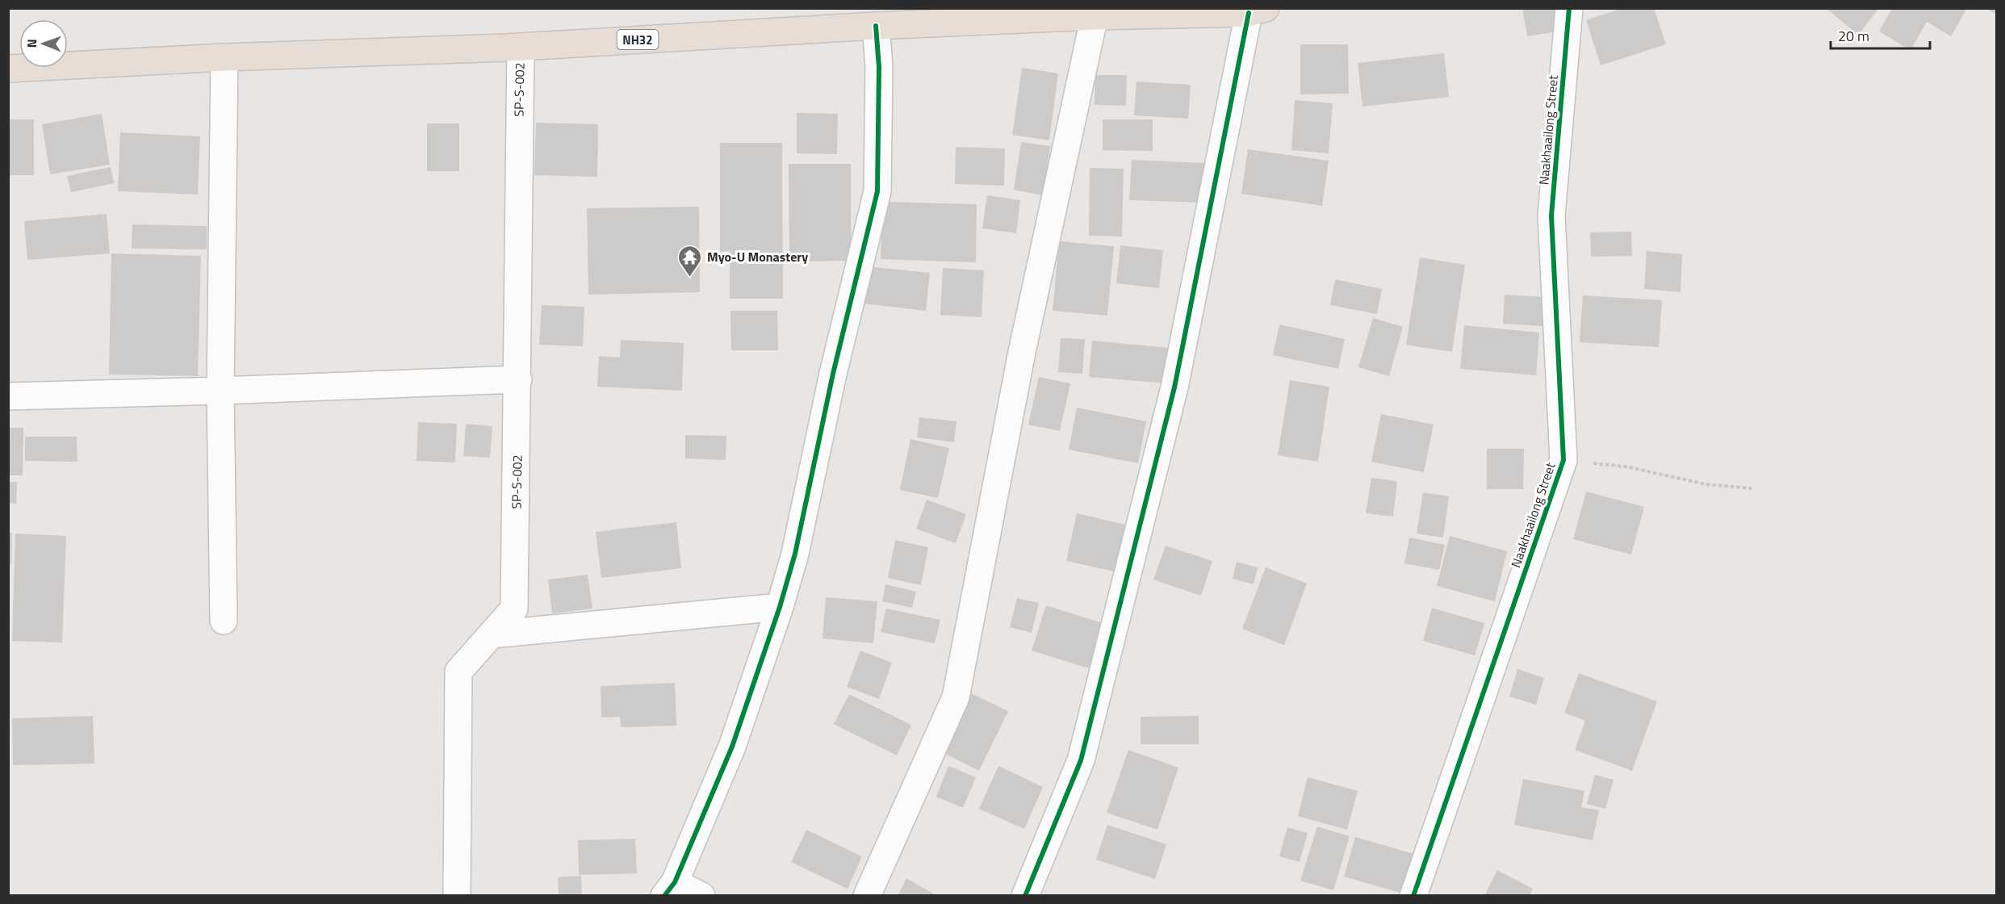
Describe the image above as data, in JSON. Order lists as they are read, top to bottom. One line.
{"streets":{"highway":["NH32"],"street":["SP-S-002","Naakhaailong Street"]},"crossings":[["NH32","SP-S-002"]],"places":{"temple":["Myo-U Monastery"]},"scale_bar":"20 m","north":"left"}
